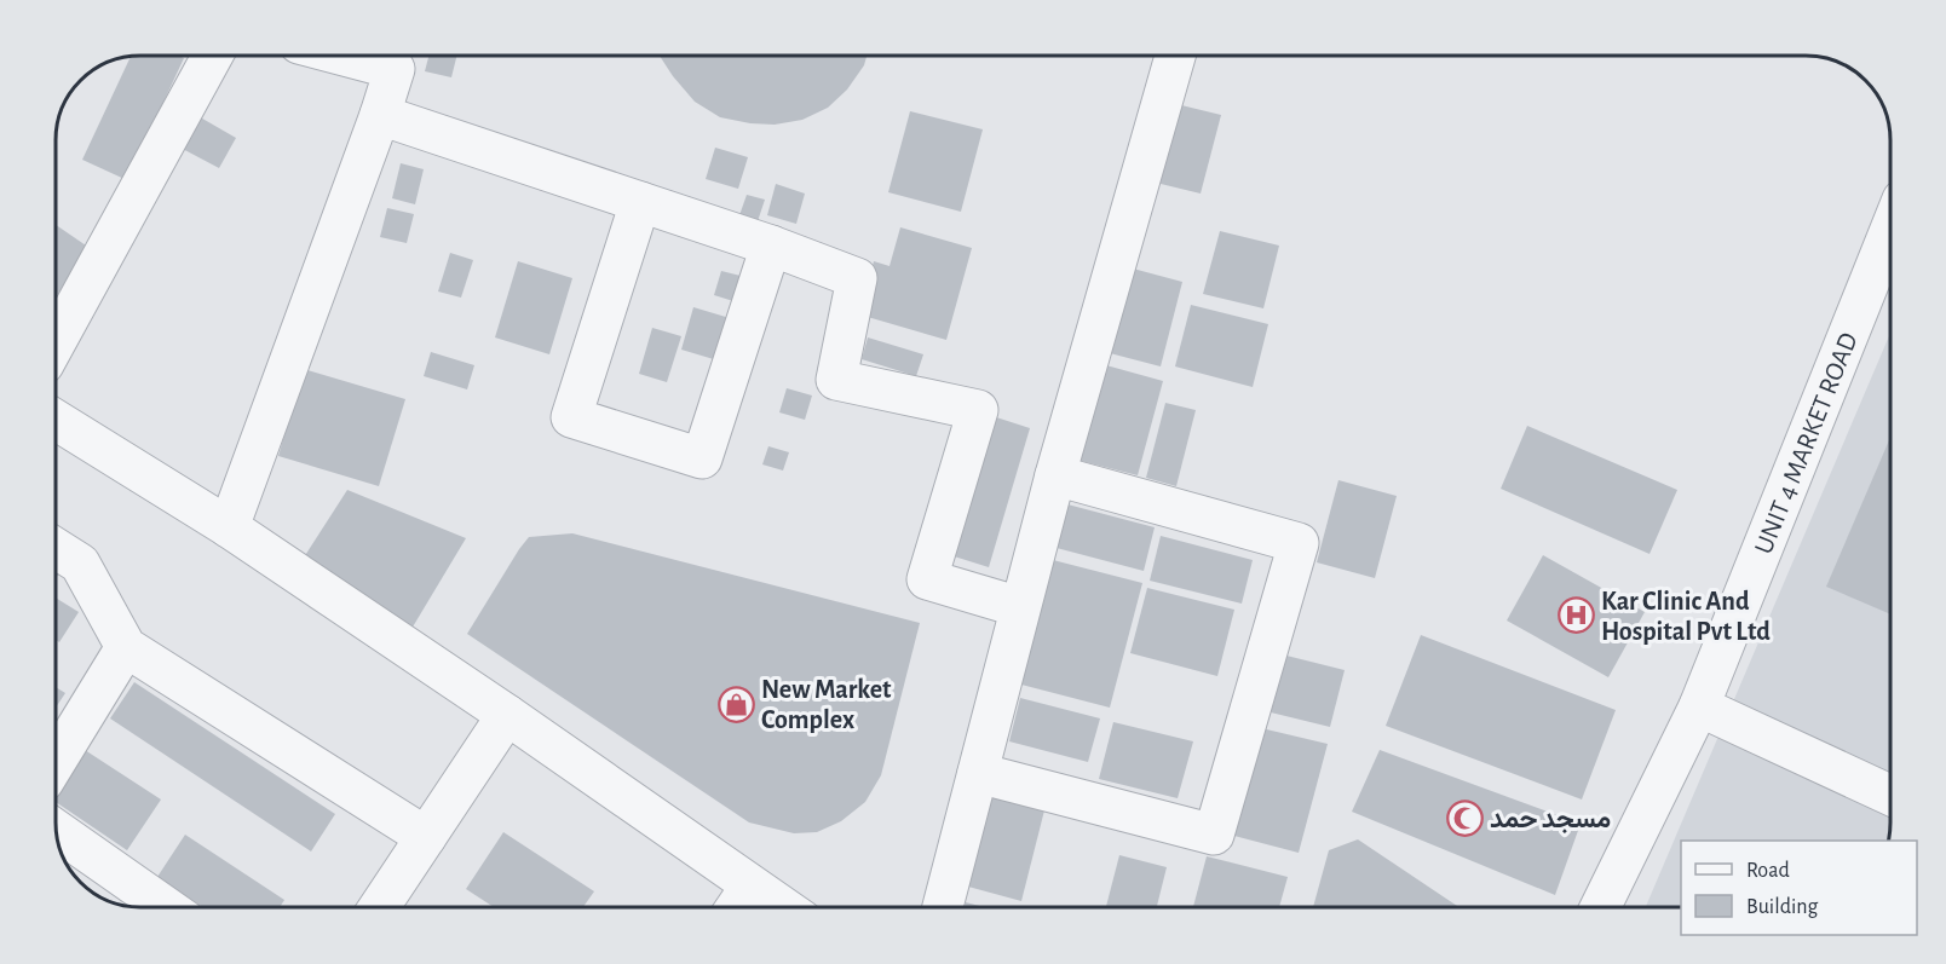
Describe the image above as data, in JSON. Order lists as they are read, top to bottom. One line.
{"streets":{"street":["UNIT 4 MARKET ROAD"]},"places":{"hospital":["Kar Clinic And Hospital Pvt Ltd"],"shop":["New Market Complex"],"mosque":["مسجد حمد"]},"legend":["Road","Building"]}
